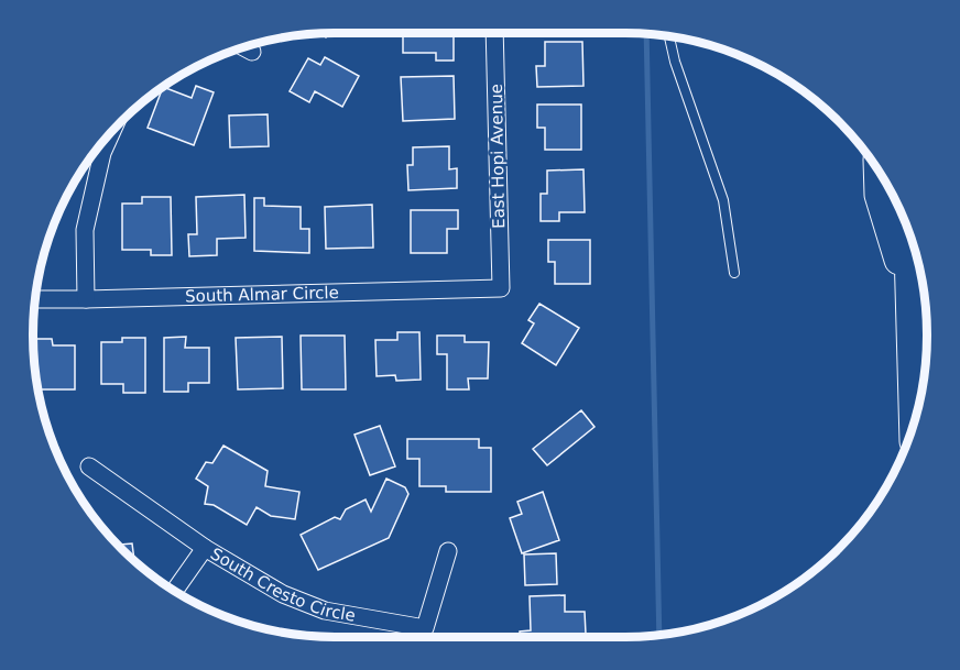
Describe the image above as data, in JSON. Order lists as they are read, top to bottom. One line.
{"streets":{"street":["East Hopi Avenue","South Almar Circle","South Cresto Circle"]},"crossings":[["East Hopi Avenue","South Almar Circle"]]}
